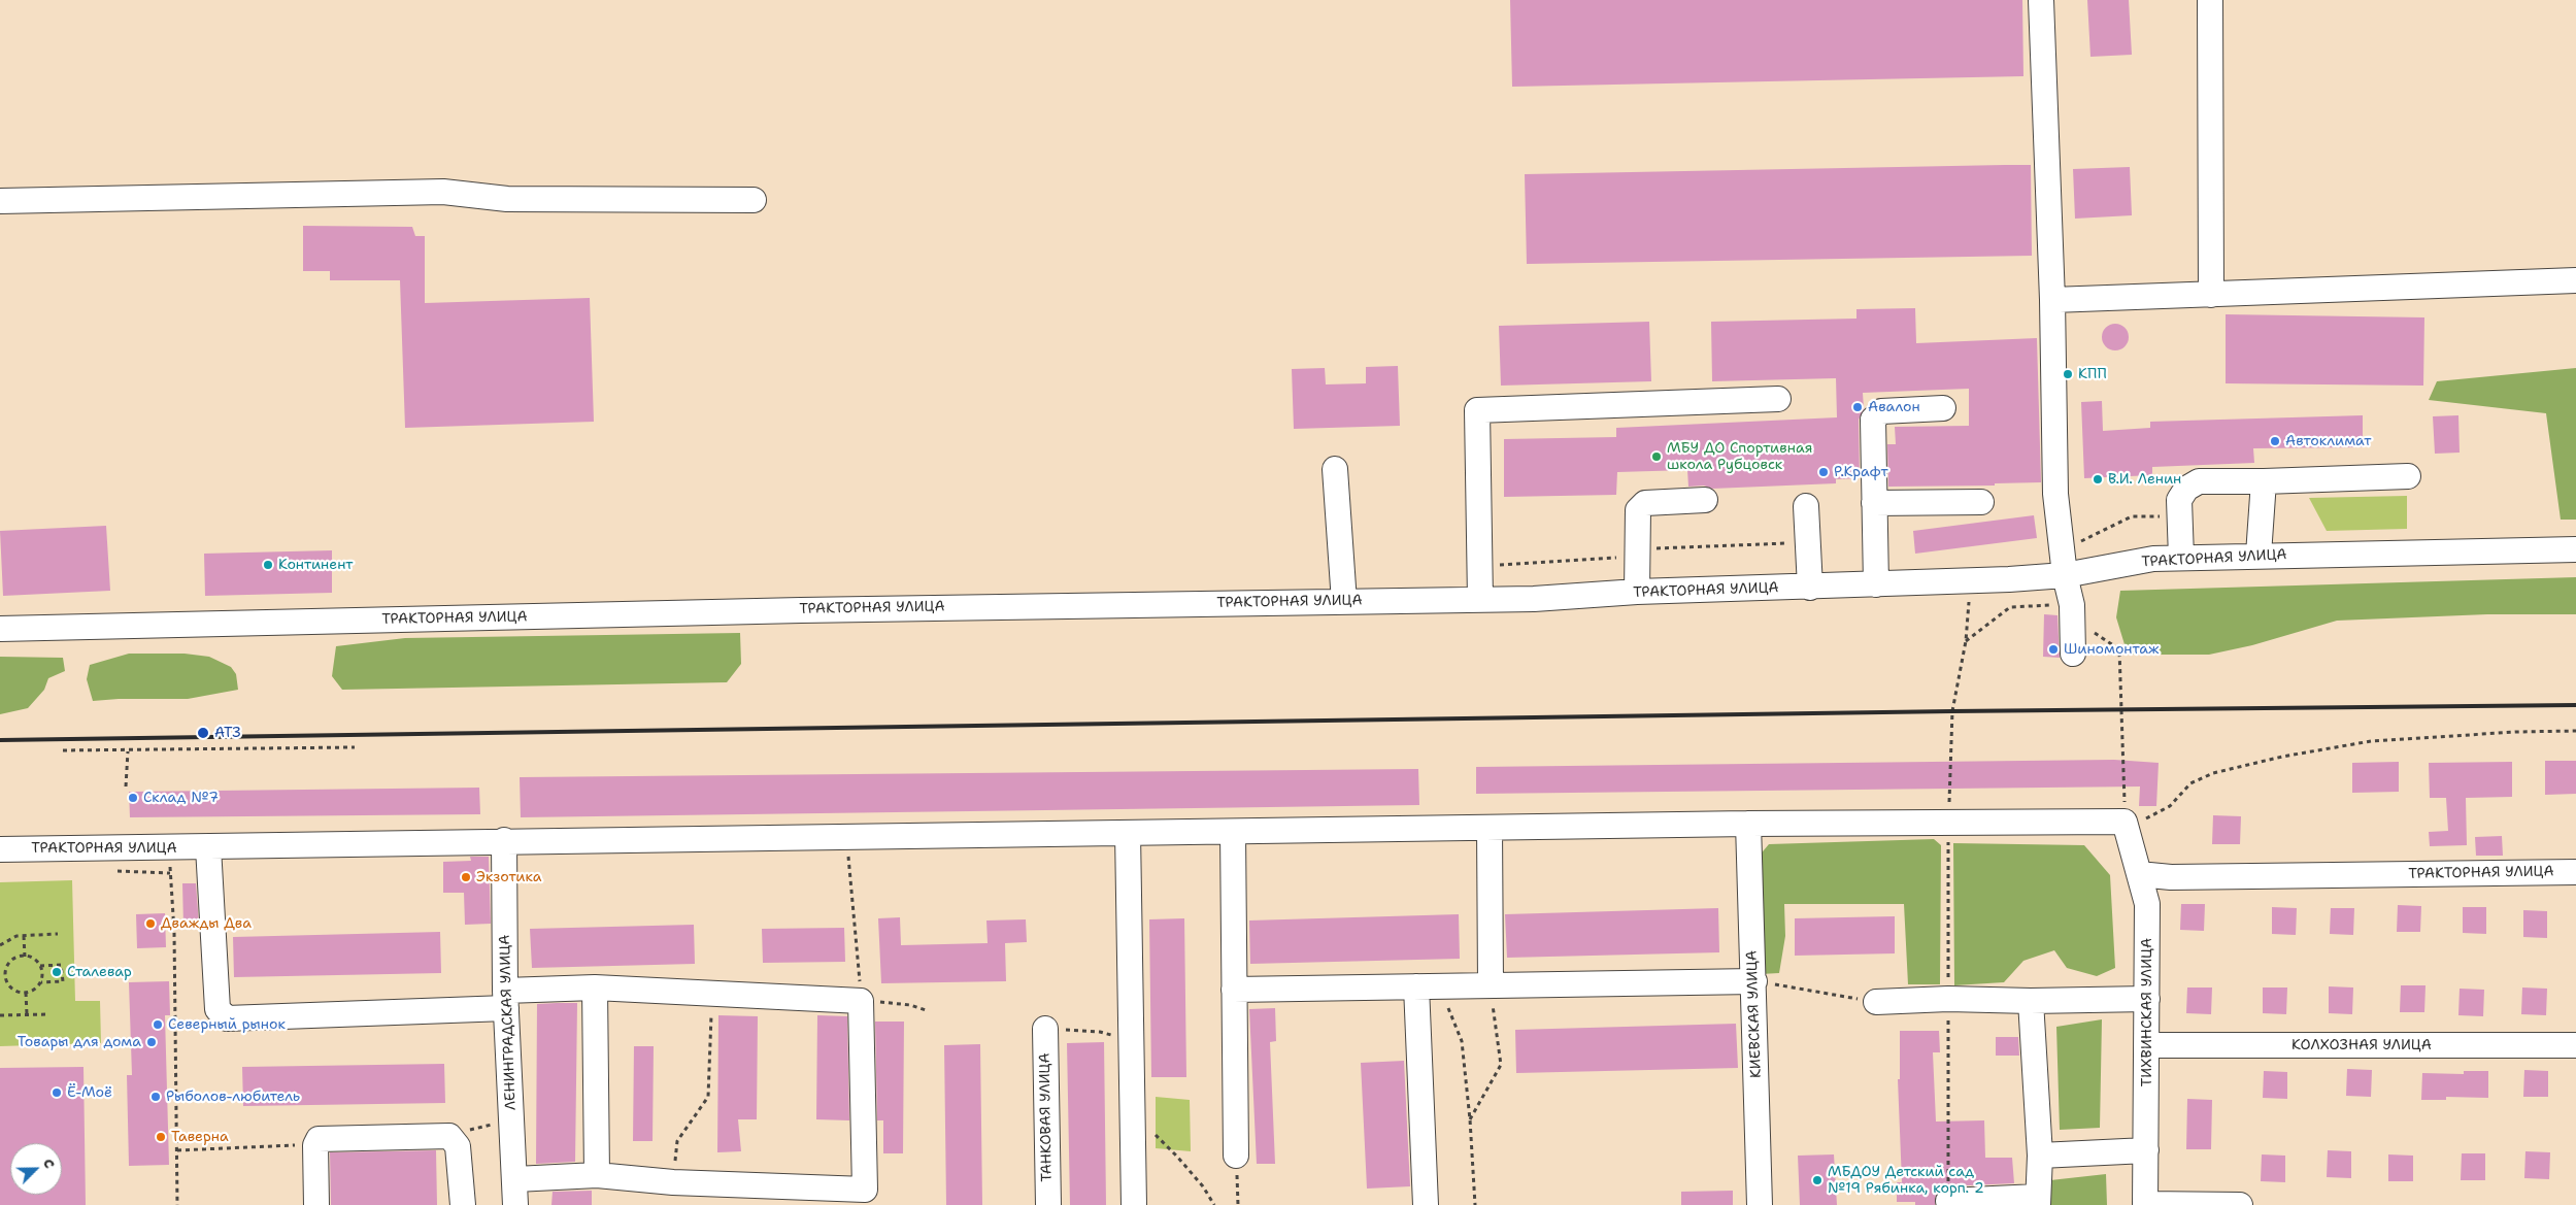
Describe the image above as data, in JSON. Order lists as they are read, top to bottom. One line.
{"streets":{"street":["ТРАКТОРНАЯ УЛИЦА","ТИХВИНСКАЯ УЛИЦА","КИЕВСКАЯ УЛИЦА","ЛЕНИНГРАДСКАЯ УЛИЦА","КОЛХОЗНАЯ УЛИЦА","ТАНКОВАЯ УЛИЦА"]},"crossings":[["ТРАКТОРНАЯ УЛИЦА","ТИХВИНСКАЯ УЛИЦА"],["ТРАКТОРНАЯ УЛИЦА","КИЕВСКАЯ УЛИЦА"],["ТРАКТОРНАЯ УЛИЦА","ЛЕНИНГРАДСКАЯ УЛИЦА"],["ТИХВИНСКАЯ УЛИЦА","КОЛХОЗНАЯ УЛИЦА"]],"places":["КПП","Авалон","Автоклимат","МБУ ДО Спортивная школа Рубцовск","Р.Крафт","В.И. Ленин","Континент","Шиномонтаж","АТЗ","Склад №7","Экзотика","Дважды Два","Сталевар","Северный рынок","Товары для дома","Ё-Моё","Рыболов-любитель","Таверна","МБДОУ Детский сад №19 Рябинка, корп. 2"],"north":"top right"}
